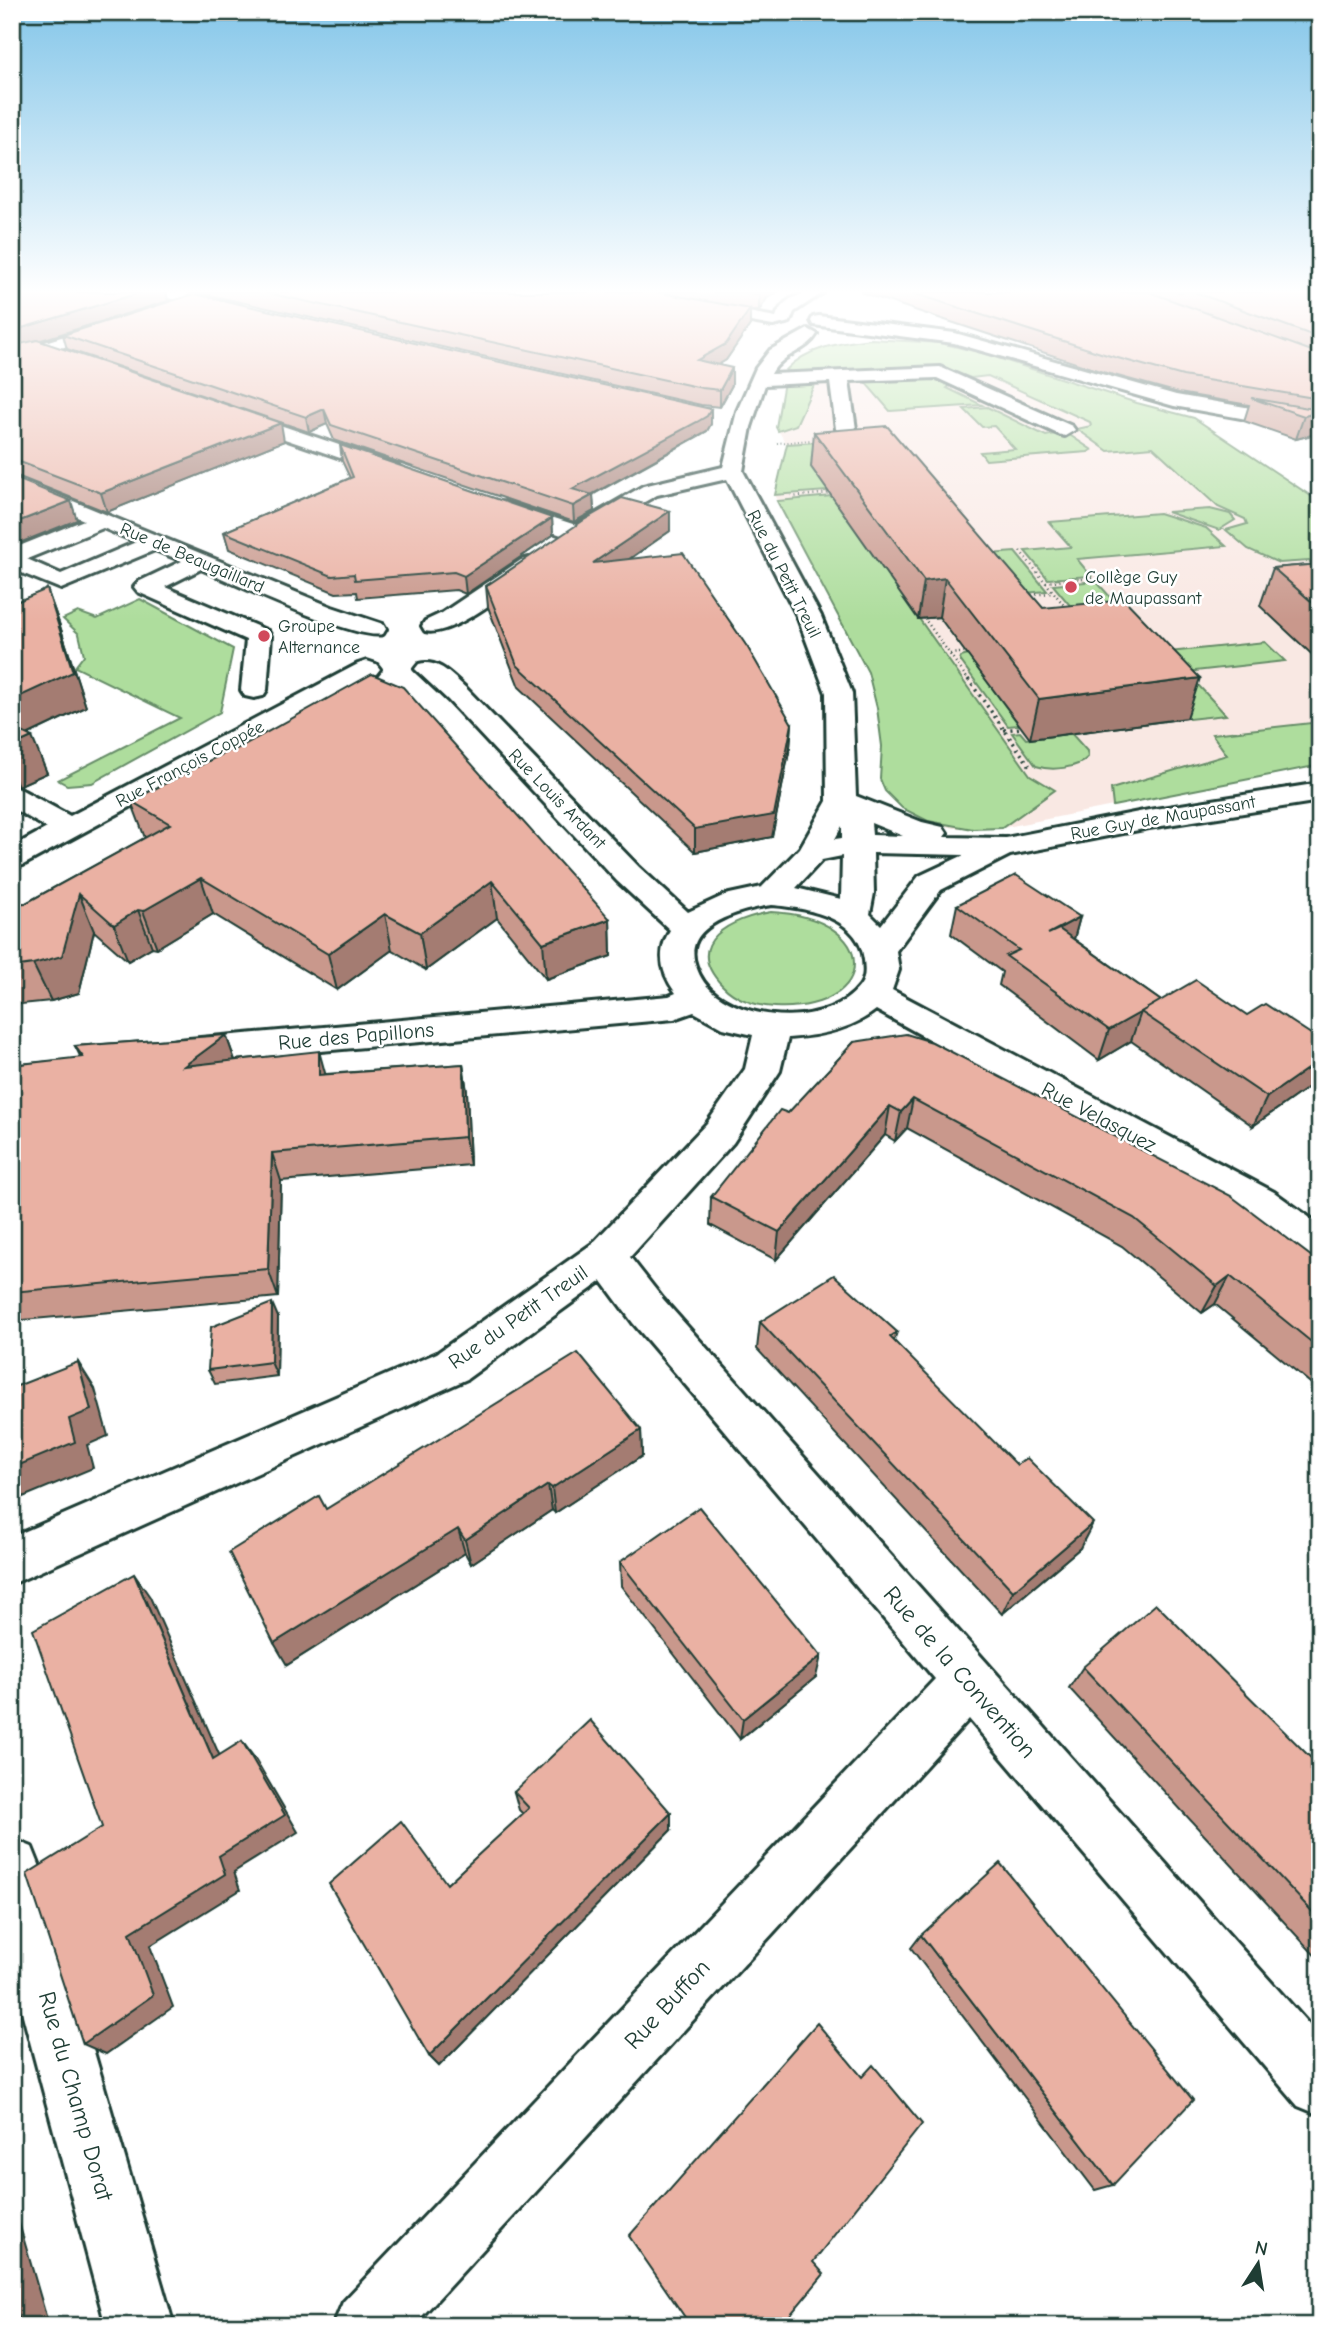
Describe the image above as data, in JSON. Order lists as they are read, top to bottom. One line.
{"streets":{"street":["Rue de Beaugaillard","Rue du Petit Treuil","Rue François Coppée","Rue Louis Ardant","Rue Guy de Maupassant","Rue des Papillons","Rue Velasquez","Rue de la Convention","Rue Buffon","Rue du Champ Dorat"]},"crossings":[["Rue de Beaugaillard","Rue Louis Ardant"],["Rue du Petit Treuil","Rue Louis Ardant"],["Rue du Petit Treuil","Rue Guy de Maupassant"],["Rue du Petit Treuil","Rue des Papillons"],["Rue du Petit Treuil","Rue Velasquez"],["Rue du Petit Treuil","Rue de la Convention"],["Rue François Coppée","Rue Louis Ardant"],["Rue Louis Ardant","Rue Guy de Maupassant"],["Rue Louis Ardant","Rue des Papillons"],["Rue Louis Ardant","Rue Velasquez"],["Rue Guy de Maupassant","Rue des Papillons"],["Rue Guy de Maupassant","Rue Velasquez"],["Rue des Papillons","Rue Velasquez"],["Rue de la Convention","Rue Buffon"]],"places":["Collège Guy de Maupassant","Groupe Alternance"],"north":"top"}
